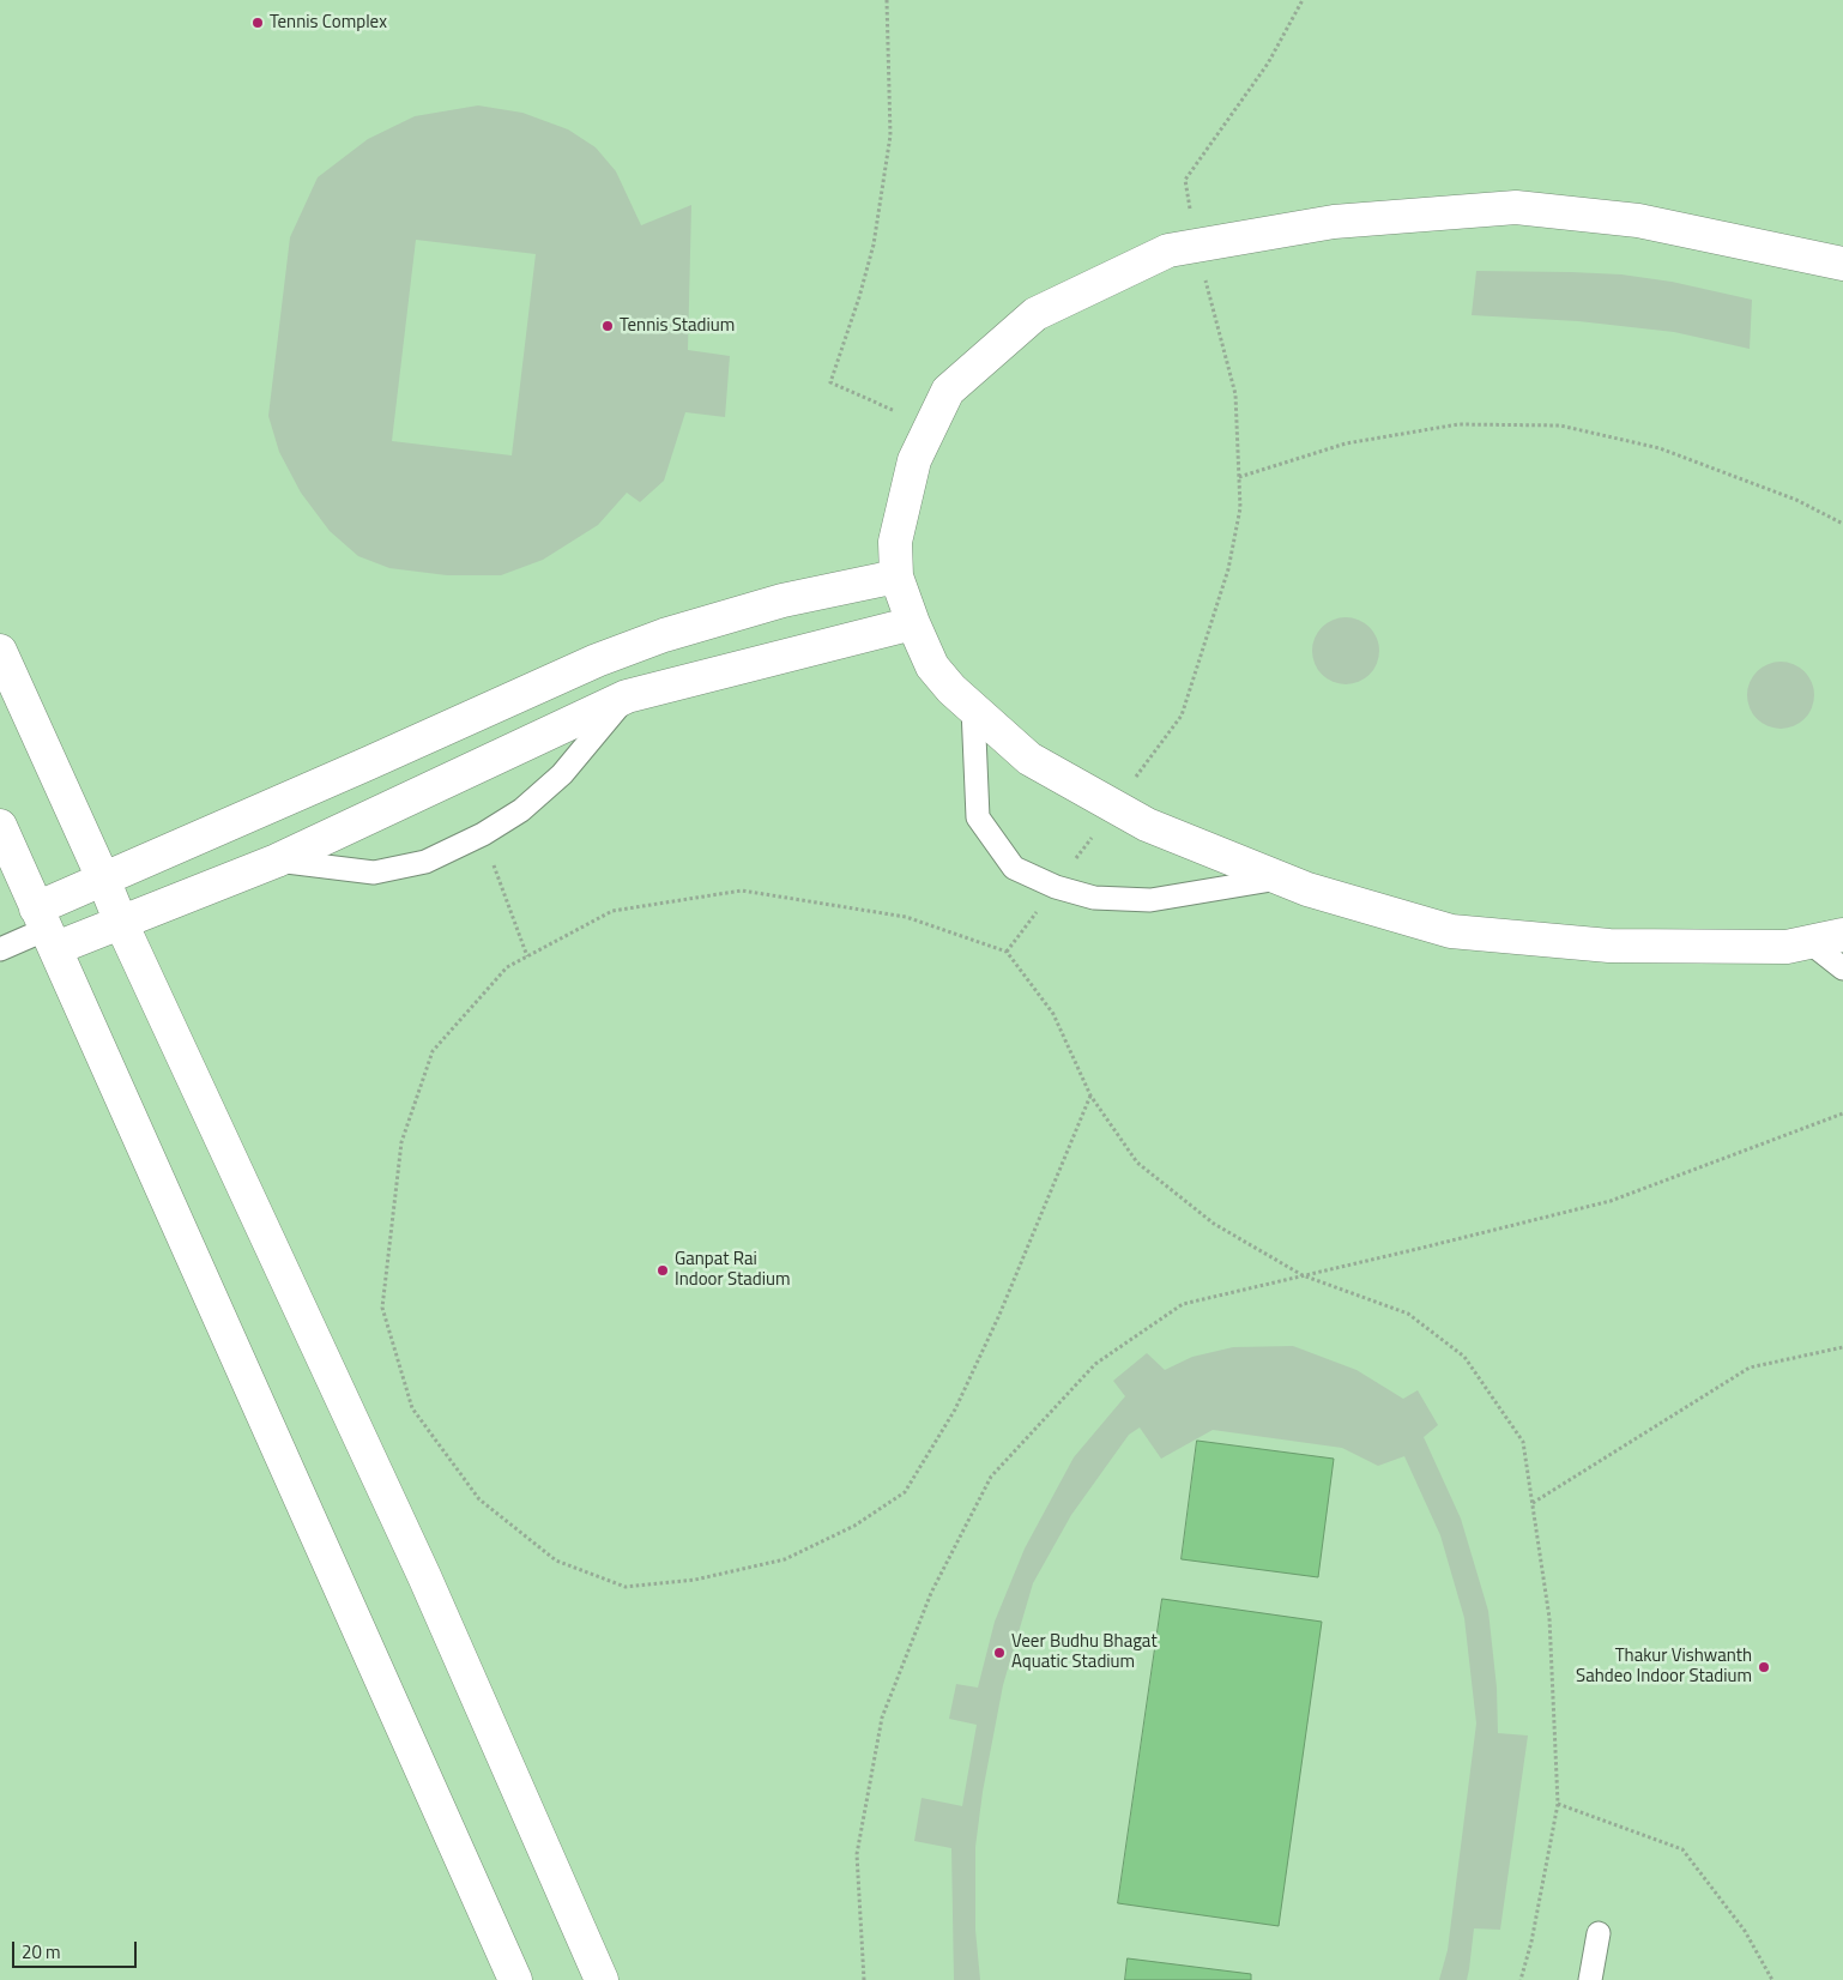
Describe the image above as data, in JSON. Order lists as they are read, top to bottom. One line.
{"places":["Tennis Complex","Tennis Stadium","Ganpat Rai Indoor Stadium","Veer Budhu Bhagat Aquatic Stadium","Thakur Vishwanth Sahdeo Indoor Stadium"],"scale_bar":"20 m"}
